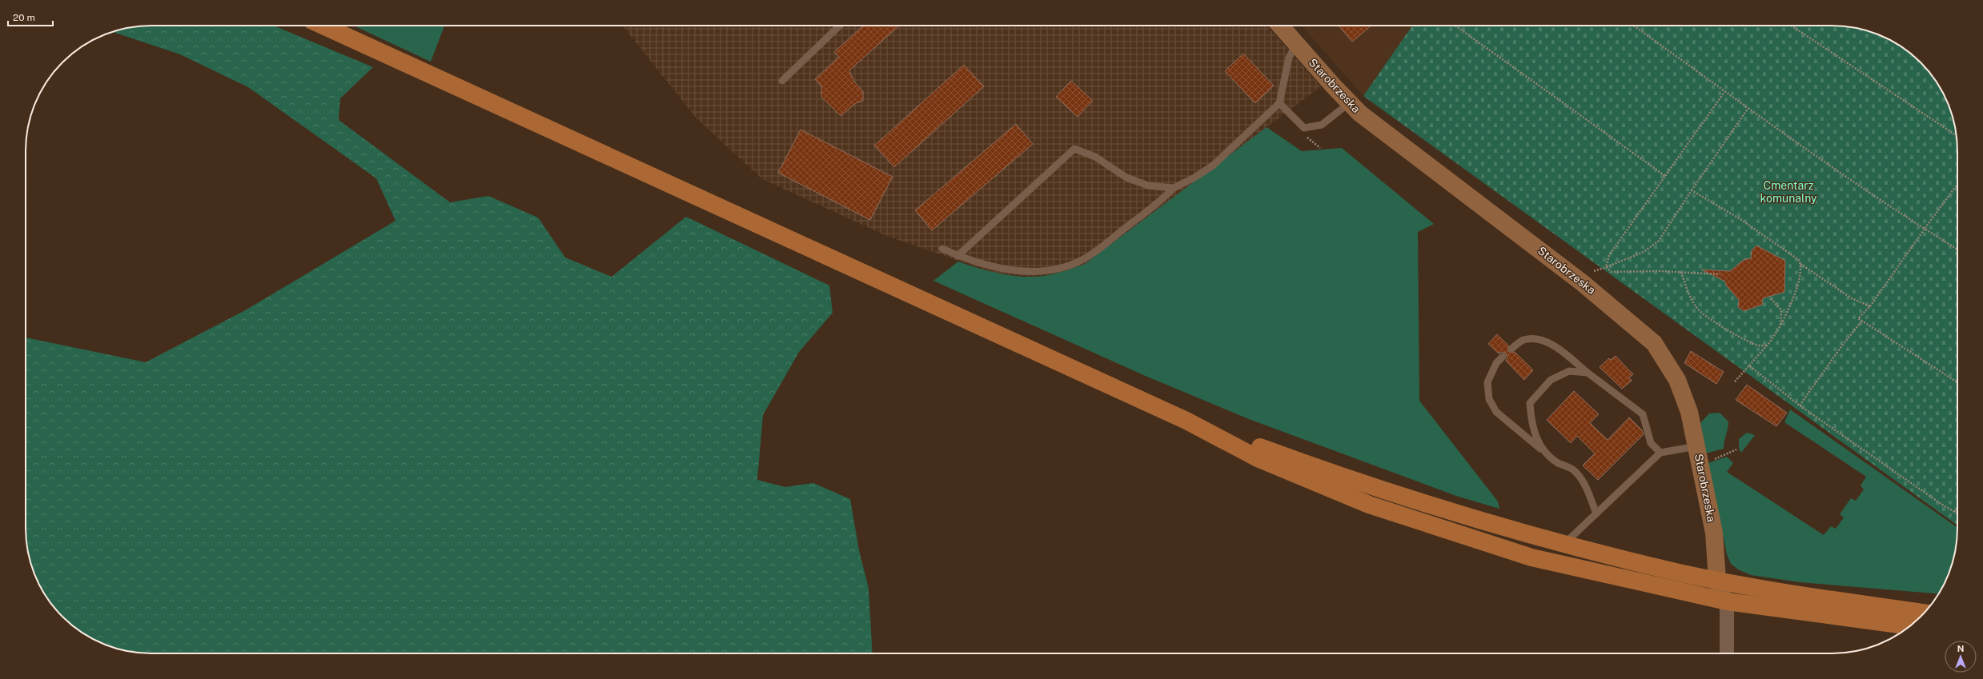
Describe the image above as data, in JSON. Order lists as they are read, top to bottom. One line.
{"streets":{"street":["Starobrzeska"]},"parks":["Cmentarz komunalny"],"scale_bar":"20 m","north":"top"}
